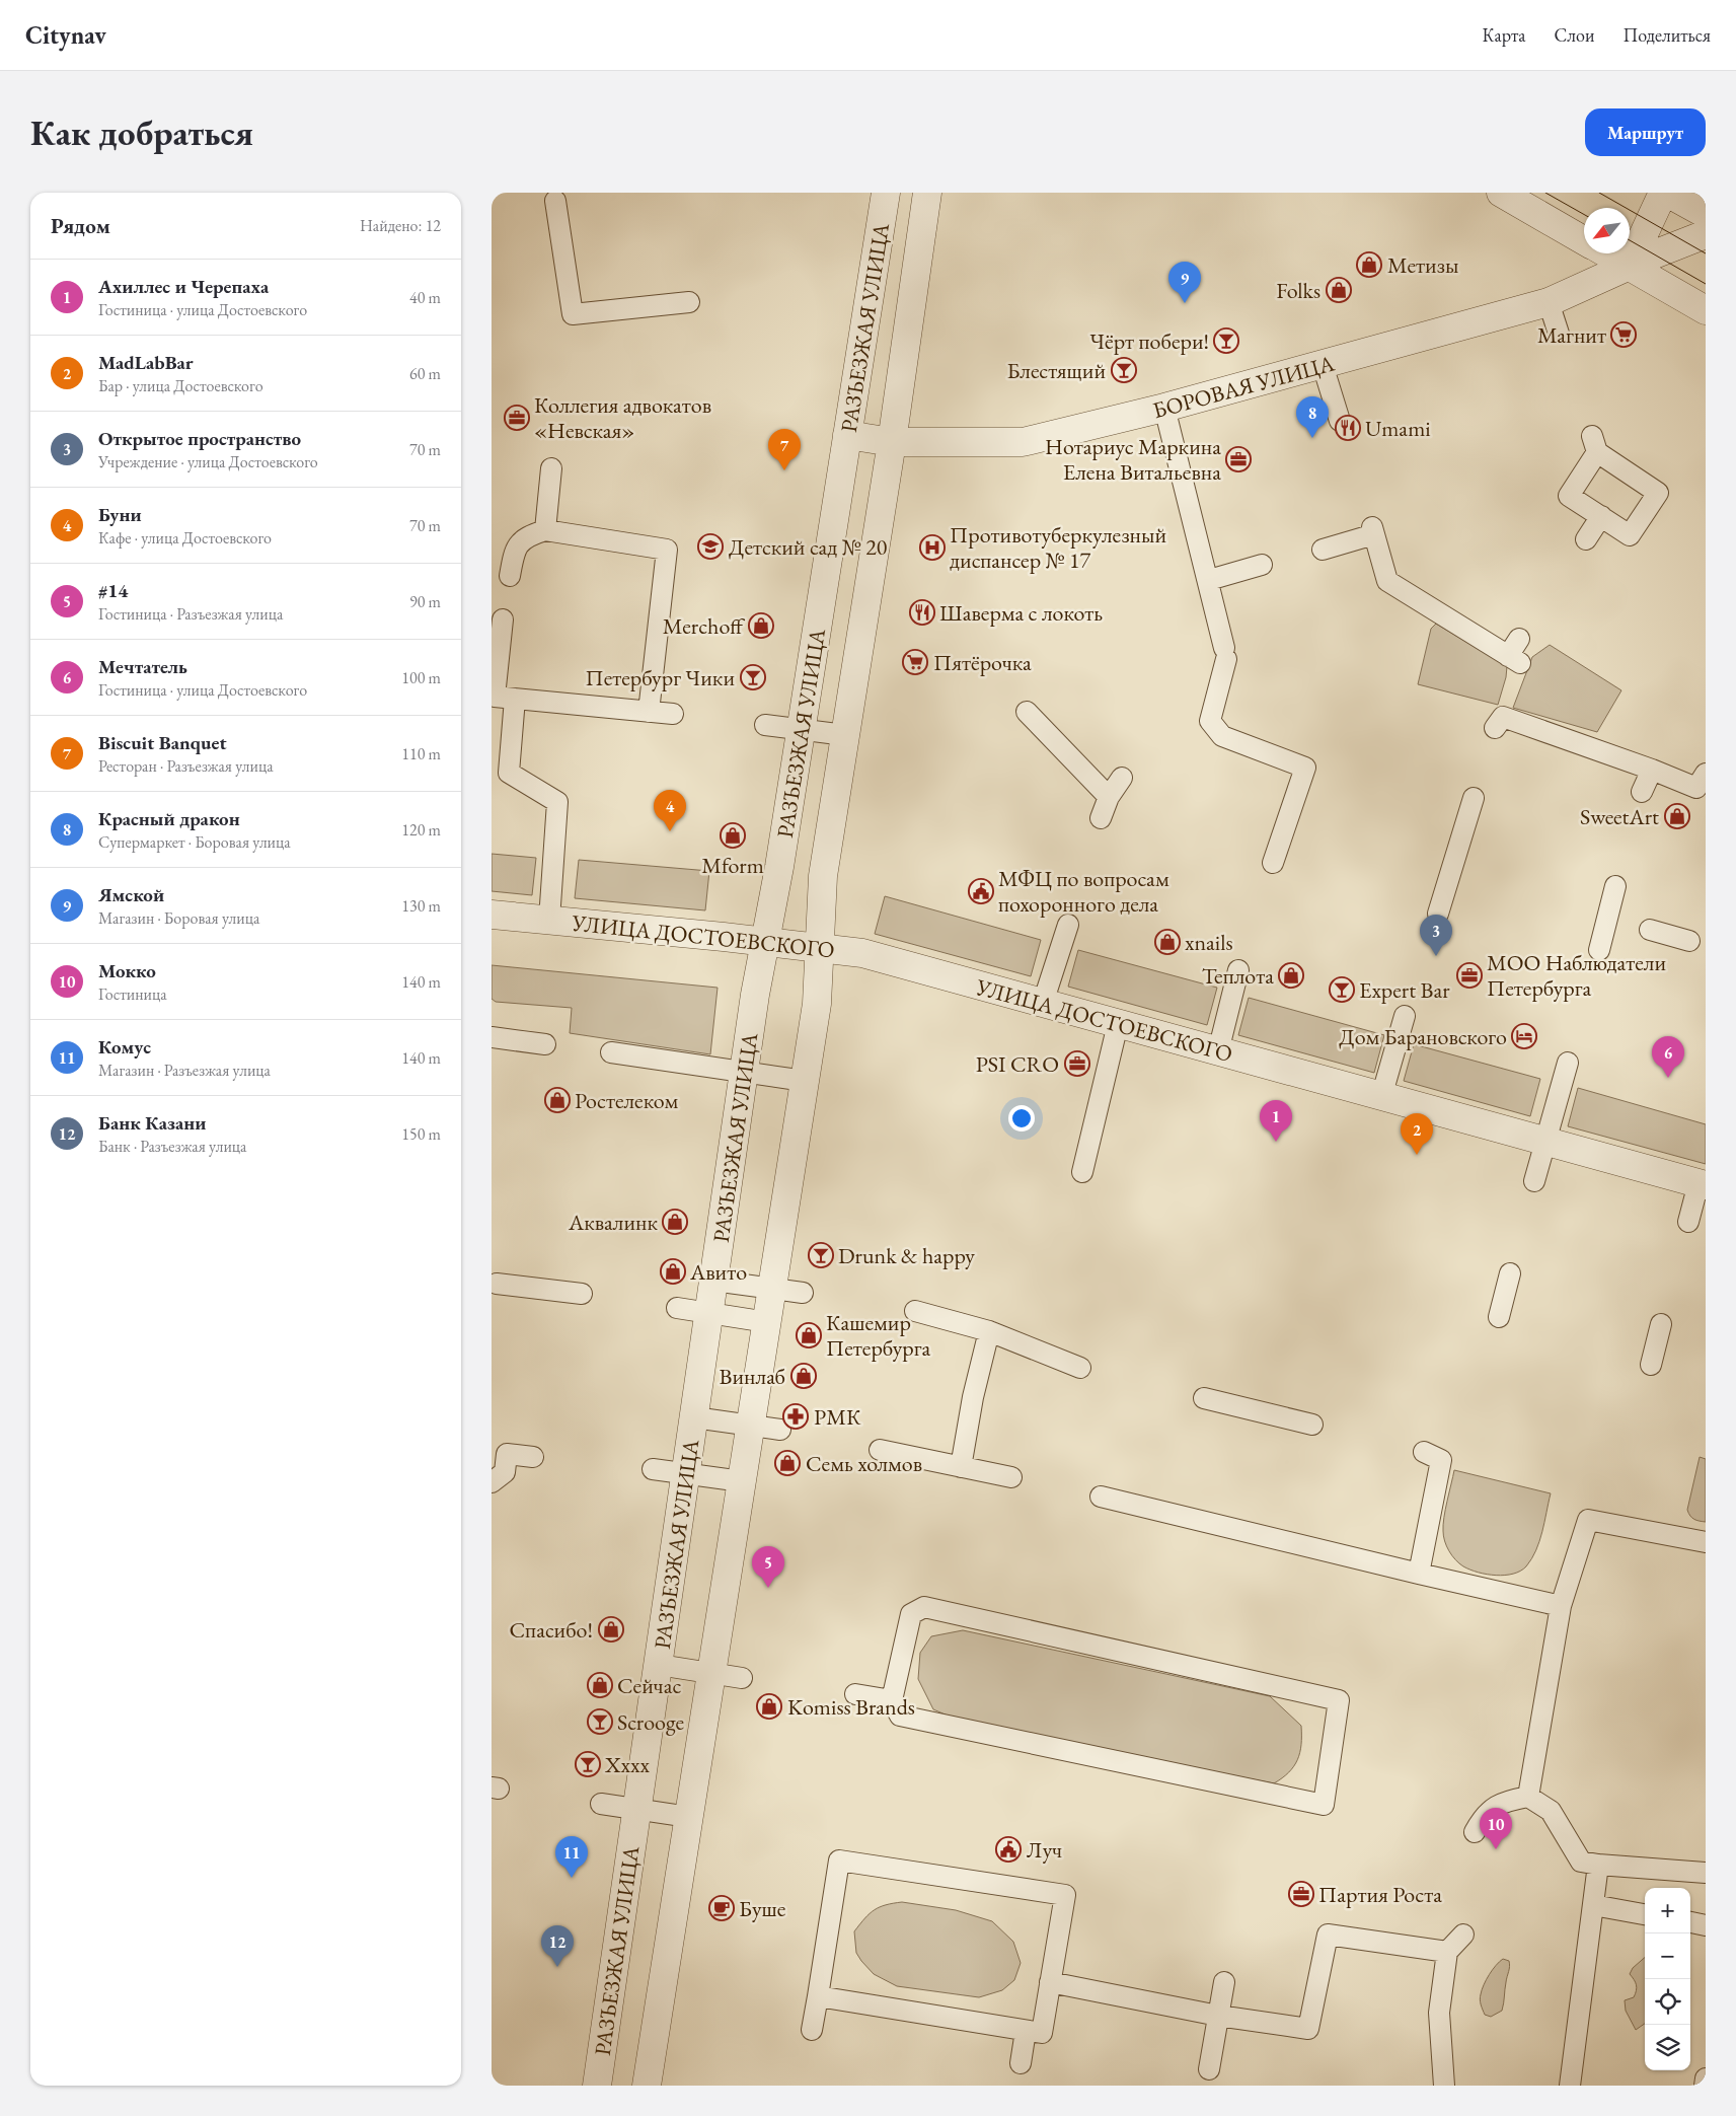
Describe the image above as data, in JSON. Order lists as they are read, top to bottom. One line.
{"streets":{"street":["РАЗЪЕЗЖАЯ УЛИЦА","БОРОВАЯ УЛИЦА","УЛИЦА ДОСТОЕВСКОГО"]},"crossings":[["РАЗЪЕЗЖАЯ УЛИЦА","БОРОВАЯ УЛИЦА"],["РАЗЪЕЗЖАЯ УЛИЦА","УЛИЦА ДОСТОЕВСКОГО"]],"places":{"shop":["Метизы","Folks","Merchoff","SweetArt","Mform","xnails","Теплота","Ростелеком","Аквалинк","Авито","Кашемир Петербурга","Винлаб","Семь холмов","Спасибо!","Сейчас","Komiss Brands"],"supermarket":["Магнит","Пятёрочка"],"bar":["Чёрт побери!","Блестящий","Петербург Чики","Expert Bar","Drunk & happy","Scrooge","Xxxx"],"office":["Коллегия адвокатов «Невская»","Нотариус Маркина Елена Витальевна","МОО Наблюдатели Петербурга","PSI CRO","Партия Роста"],"restaurant":["Umami","Шаверма с локоть"],"school or university":["Детский сад № 20"],"hospital":["Противотуберкулезный диспансер № 17"],"public building":["МФЦ по вопросам похоронного дела","Луч"],"hotel":["Дом Барановского"],"pharmacy":["РМК"],"cafe":["Буше"]},"north":"bottom left","page":{"header":"Citynav","nav":["Карта","Слои","Поделиться"],"buttons":"Маршрут","title":"Как добраться","heading":["Рядом","Найдено: 12"],"list":[{"mark":"1","name":"Ахиллес и Черепаха","note":"Гостиница · улица Достоевского","value":"40 m"},{"mark":"2","name":"MadLabBar","note":"Бар · улица Достоевского","value":"60 m"},{"mark":"3","name":"Открытое пространство","note":"Учреждение · улица Достоевского","value":"70 m"},{"mark":"4","name":"Буни","note":"Кафе · улица Достоевского","value":"70 m"},{"mark":"5","name":"#14","note":"Гостиница · Разъезжая улица","value":"90 m"},{"mark":"6","name":"Мечтатель","note":"Гостиница · улица Достоевского","value":"100 m"},{"mark":"7","name":"Biscuit Banquet","note":"Ресторан · Разъезжая улица","value":"110 m"},{"mark":"8","name":"Красный дракон","note":"Супермаркет · Боровая улица","value":"120 m"},{"mark":"9","name":"Ямской","note":"Магазин · Боровая улица","value":"130 m"},{"mark":"10","name":"Мокко","note":"Гостиница","value":"140 m"},{"mark":"11","name":"Комус","note":"Магазин · Разъезжая улица","value":"140 m"},{"mark":"12","name":"Банк Казани","note":"Банк · Разъезжая улица","value":"150 m"}],"pins":["9","8","7","4","3","6","1","2","5","10","11","12"],"map_buttons":["+","−"]}}
